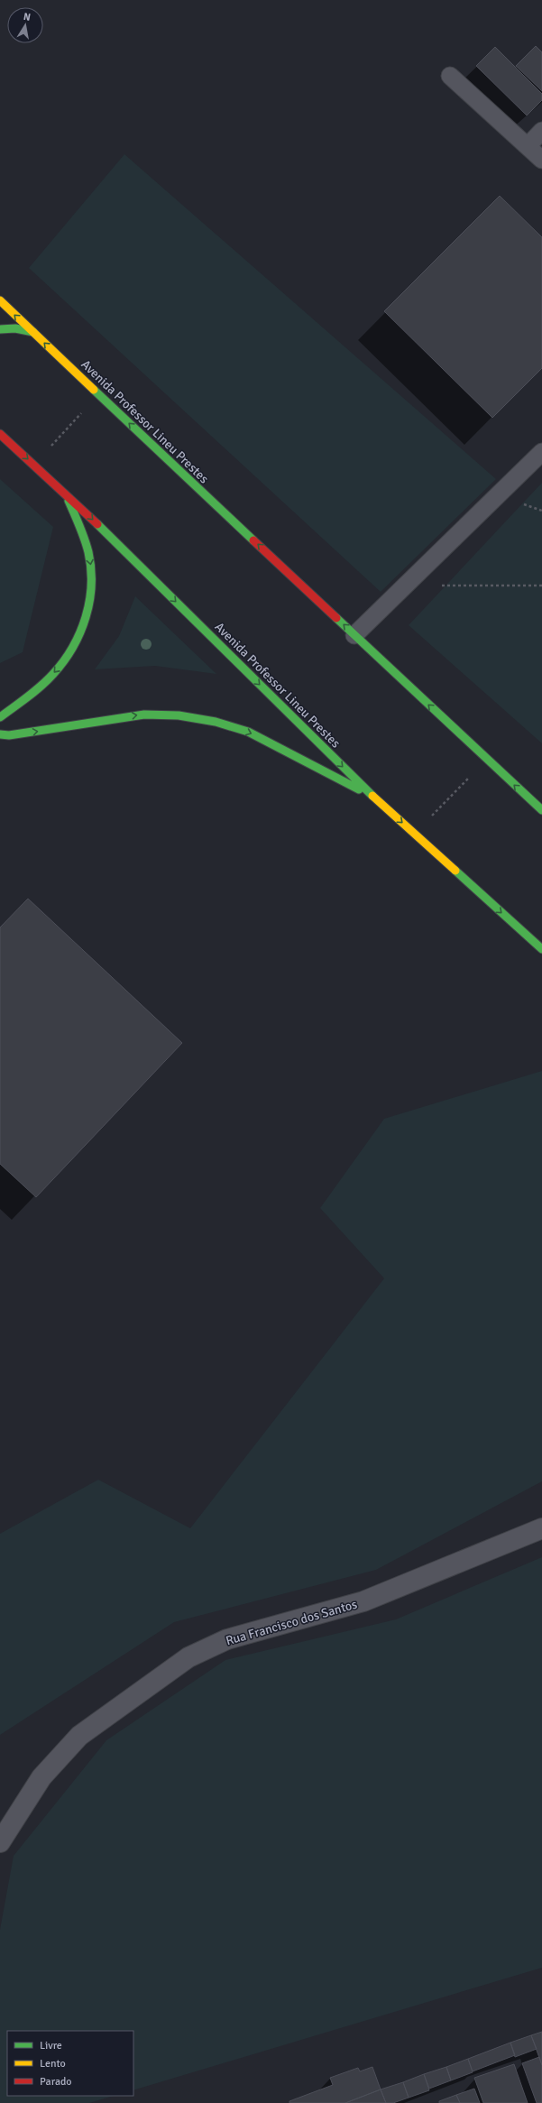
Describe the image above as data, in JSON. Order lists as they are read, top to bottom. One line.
{"streets":{"main road":["Avenida Professor Lineu Prestes"],"street":["Rua Francisco dos Santos"]},"legend":["Livre","Lento","Parado"],"north":"top"}
